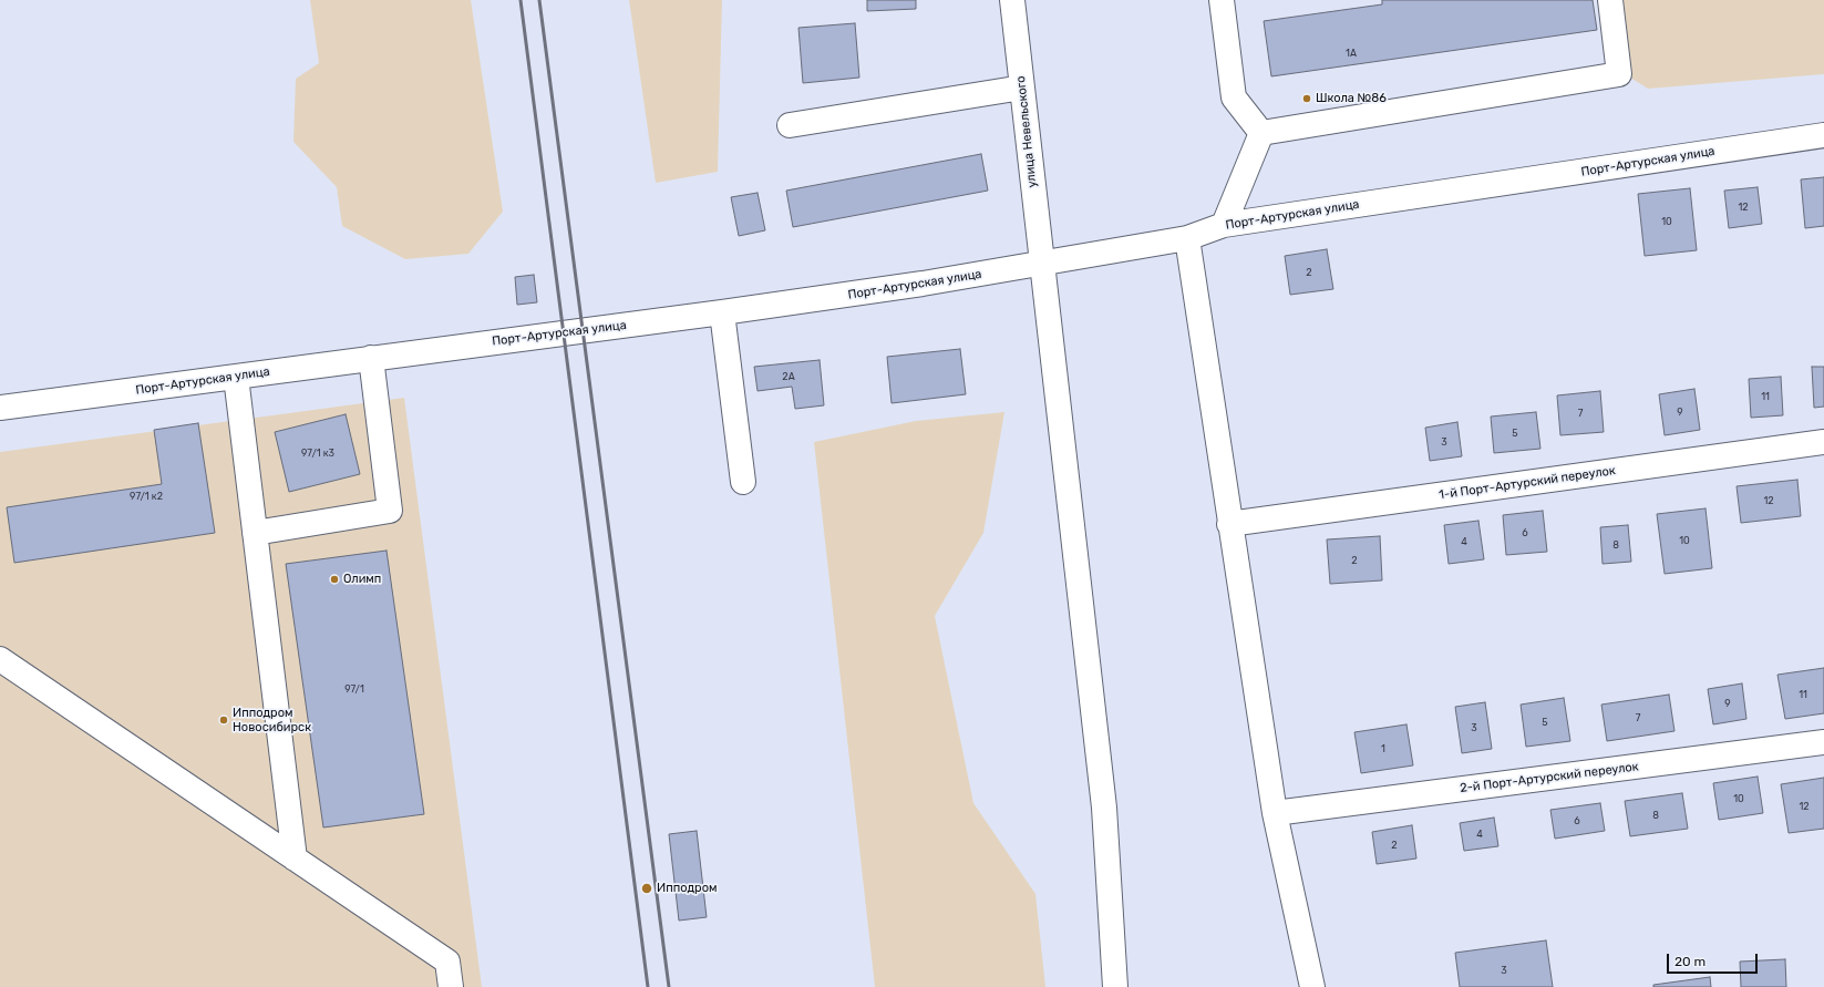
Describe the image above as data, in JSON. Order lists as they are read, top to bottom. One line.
{"streets":{"street":["улица Невельского","Порт-Артурская улица","1-й Порт-Артурский переулок","2-й Порт-Артурский переулок"]},"crossings":[["улица Невельского","Порт-Артурская улица"]],"places":["Школа №86","Олимп","Ипподром Новосибирск","Ипподром"],"house_numbers":["1А","12","10","2","2А","11","9","7","5","3","97/1 к3","97/1 к2","12","6","10","4","8","2","97/1","11","9","7","5","3","1","10","12","8","6","4","2","3"],"scale_bar":"20 m"}
